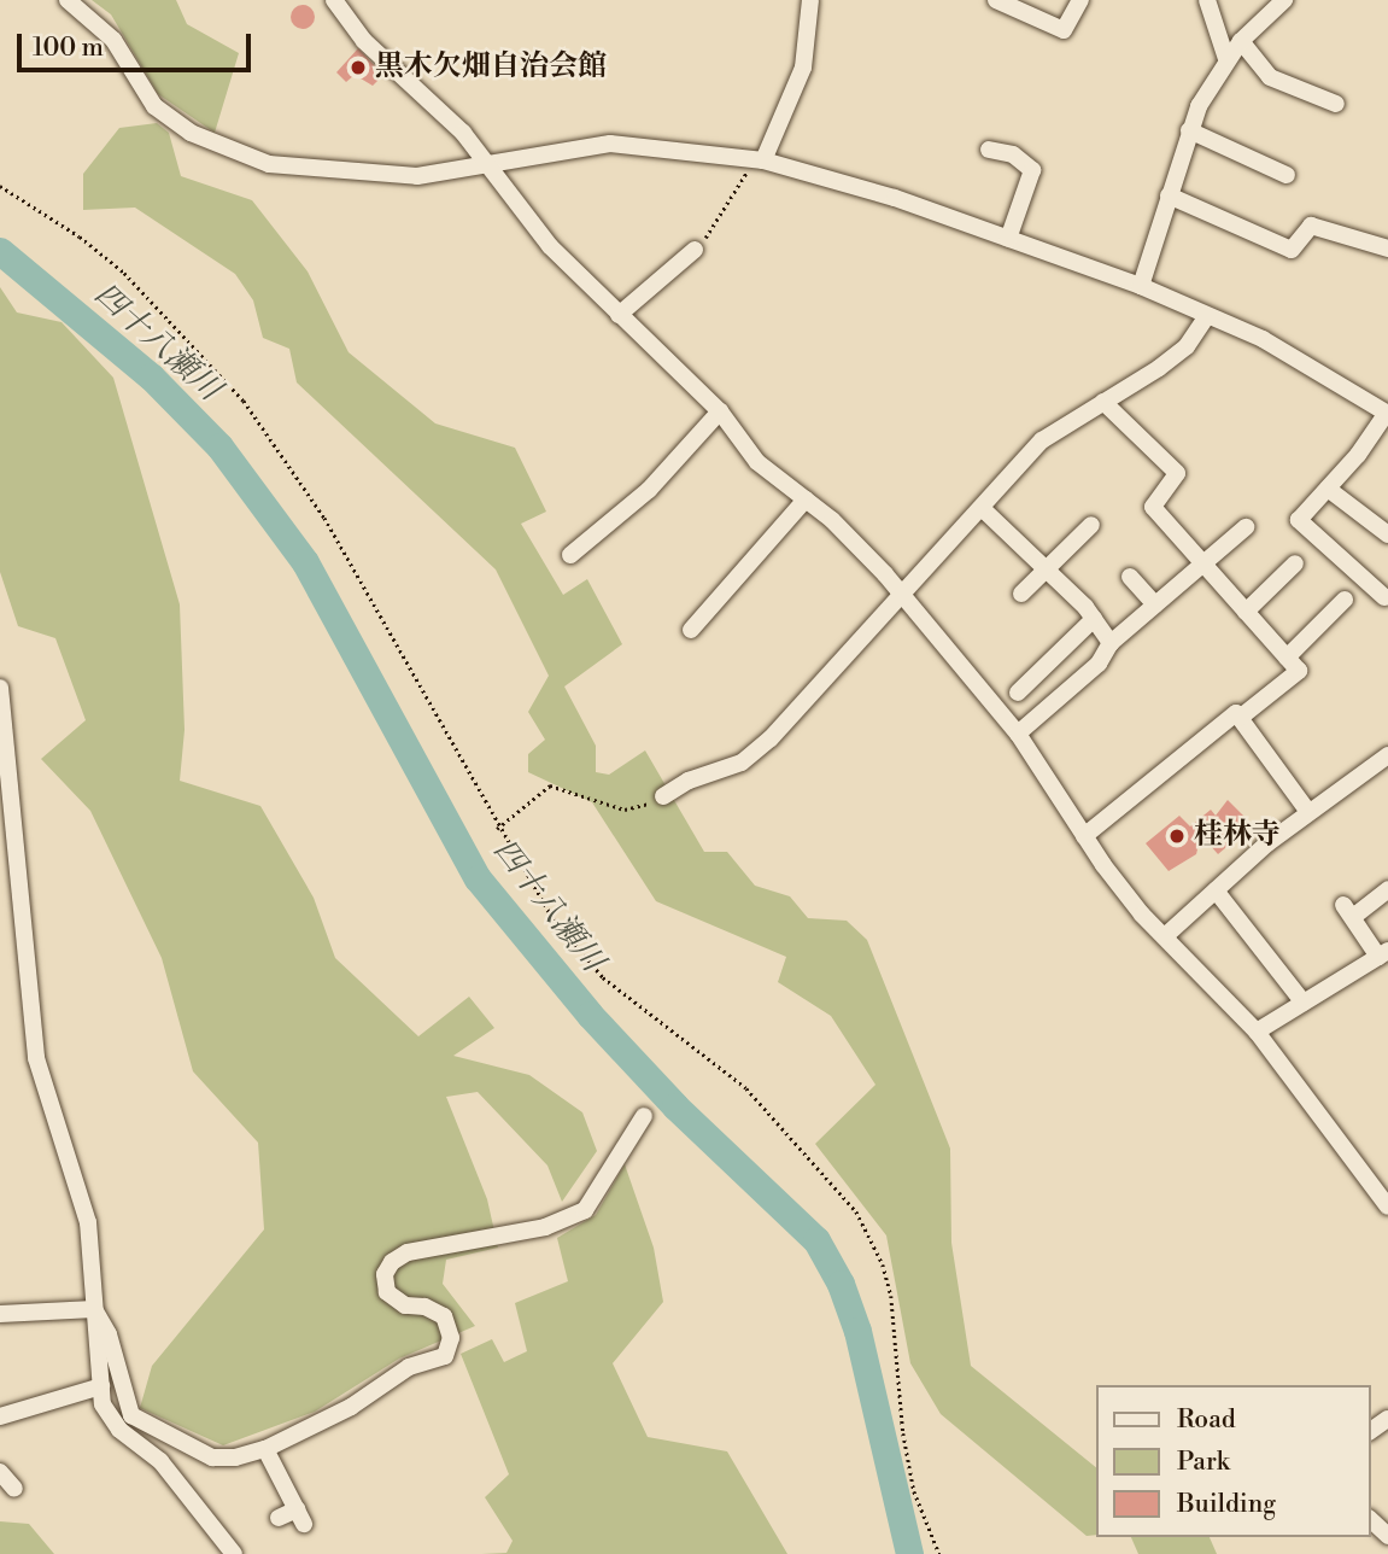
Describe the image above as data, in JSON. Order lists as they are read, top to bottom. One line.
{"water":["四十八瀬川"],"places":["黒木欠畑自治会館","桂林寺"],"legend":["Road","Park","Building"],"scale_bar":"100 m"}
